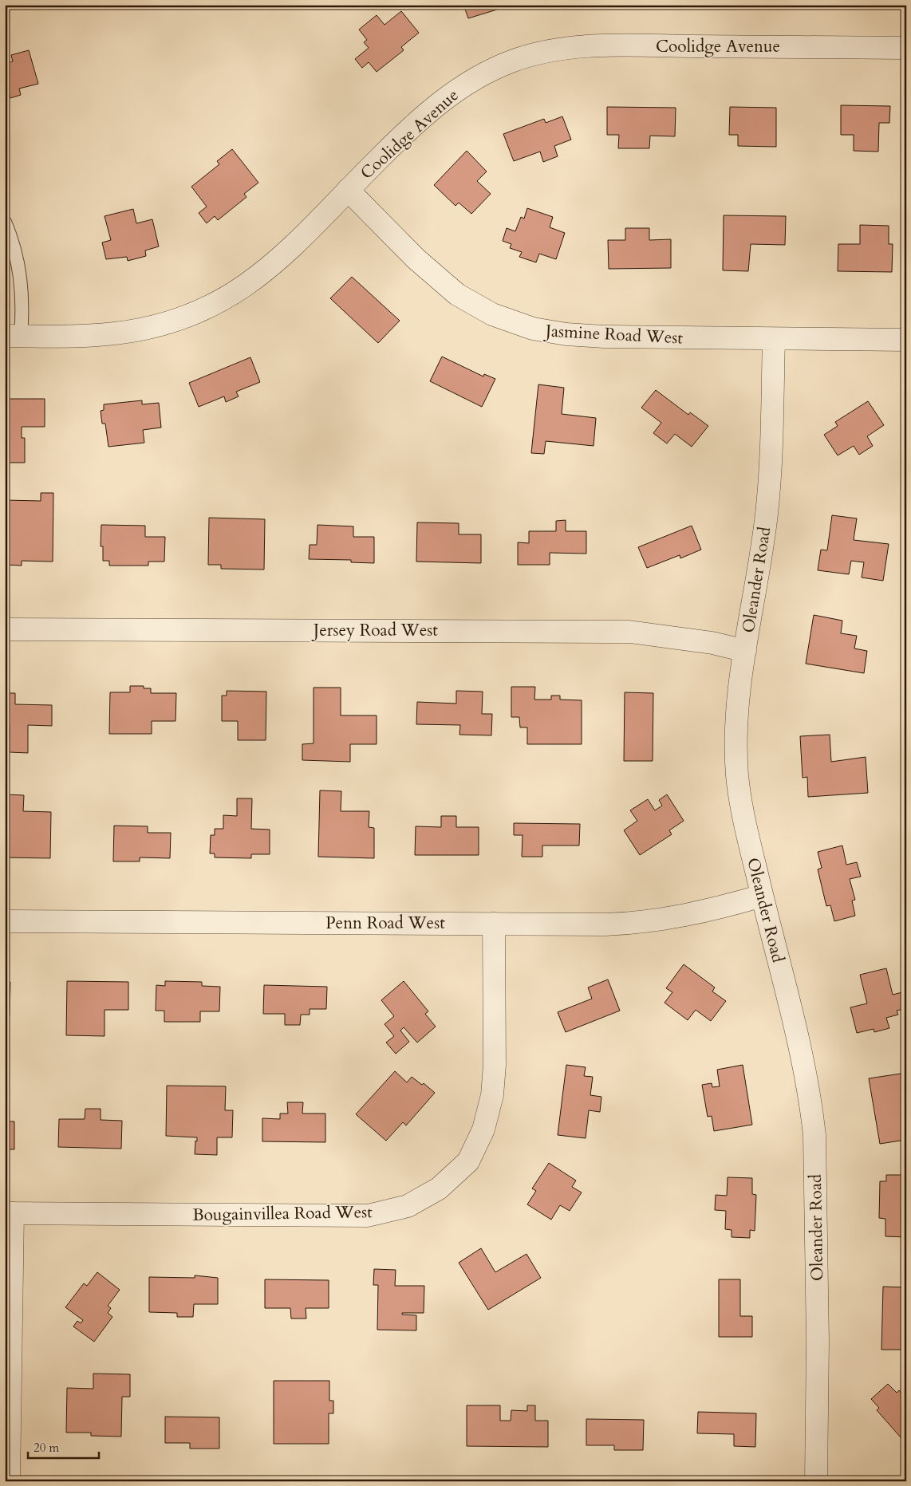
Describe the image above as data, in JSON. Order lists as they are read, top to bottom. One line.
{"streets":{"street":["Coolidge Avenue","Jasmine Road West","Oleander Road","Jersey Road West","Penn Road West","Bougainvillea Road West"]},"crossings":[["Coolidge Avenue","Jasmine Road West"],["Jasmine Road West","Oleander Road"],["Oleander Road","Jersey Road West"],["Oleander Road","Penn Road West"],["Penn Road West","Bougainvillea Road West"]],"scale_bar":"20 m"}
